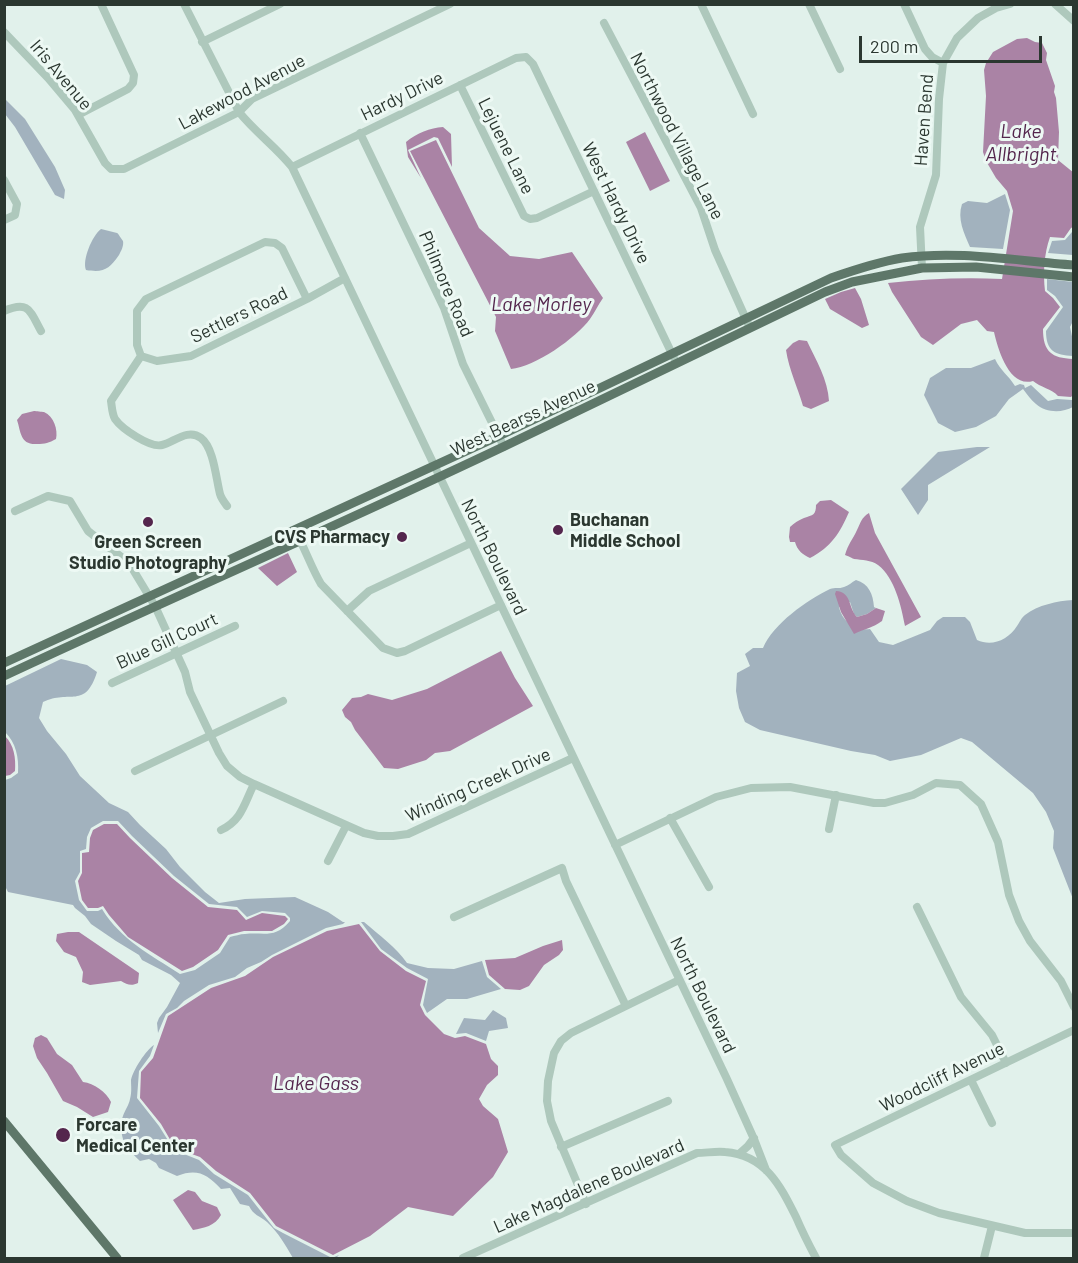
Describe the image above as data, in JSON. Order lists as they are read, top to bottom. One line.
{"streets":{"main road":["West Bearss Avenue"],"street":["Iris Avenue","Lakewood Avenue","Hardy Drive","Haven Bend","Northwood Village Lane","Lejuene Lane","West Hardy Drive","Philmore Road","Settlers Road","North Boulevard","Blue Gill Court","Winding Creek Drive","Woodcliff Avenue","Lake Magdalene Boulevard"]},"crossings":[["Iris Avenue","Lakewood Avenue"],["Lakewood Avenue","North Boulevard"],["Hardy Drive","Lejuene Lane"],["Hardy Drive","West Hardy Drive"],["Hardy Drive","Philmore Road"],["Hardy Drive","North Boulevard"],["Haven Bend","West Bearss Avenue"],["Northwood Village Lane","West Bearss Avenue"],["Lejuene Lane","West Hardy Drive"],["West Hardy Drive","West Bearss Avenue"],["Philmore Road","West Bearss Avenue"],["Settlers Road","North Boulevard"],["West Bearss Avenue","North Boulevard"],["West Bearss Avenue","Winding Creek Drive"],["North Boulevard","Winding Creek Drive"],["North Boulevard","Lake Magdalene Boulevard"],["Blue Gill Court","Winding Creek Drive"]],"water":["Lake Allbright","Lake Morley","Lake Gass"],"places":["Green Screen Studio Photography","Buchanan Middle School","CVS Pharmacy","Forcare Medical Center"],"scale_bar":"200 m"}
